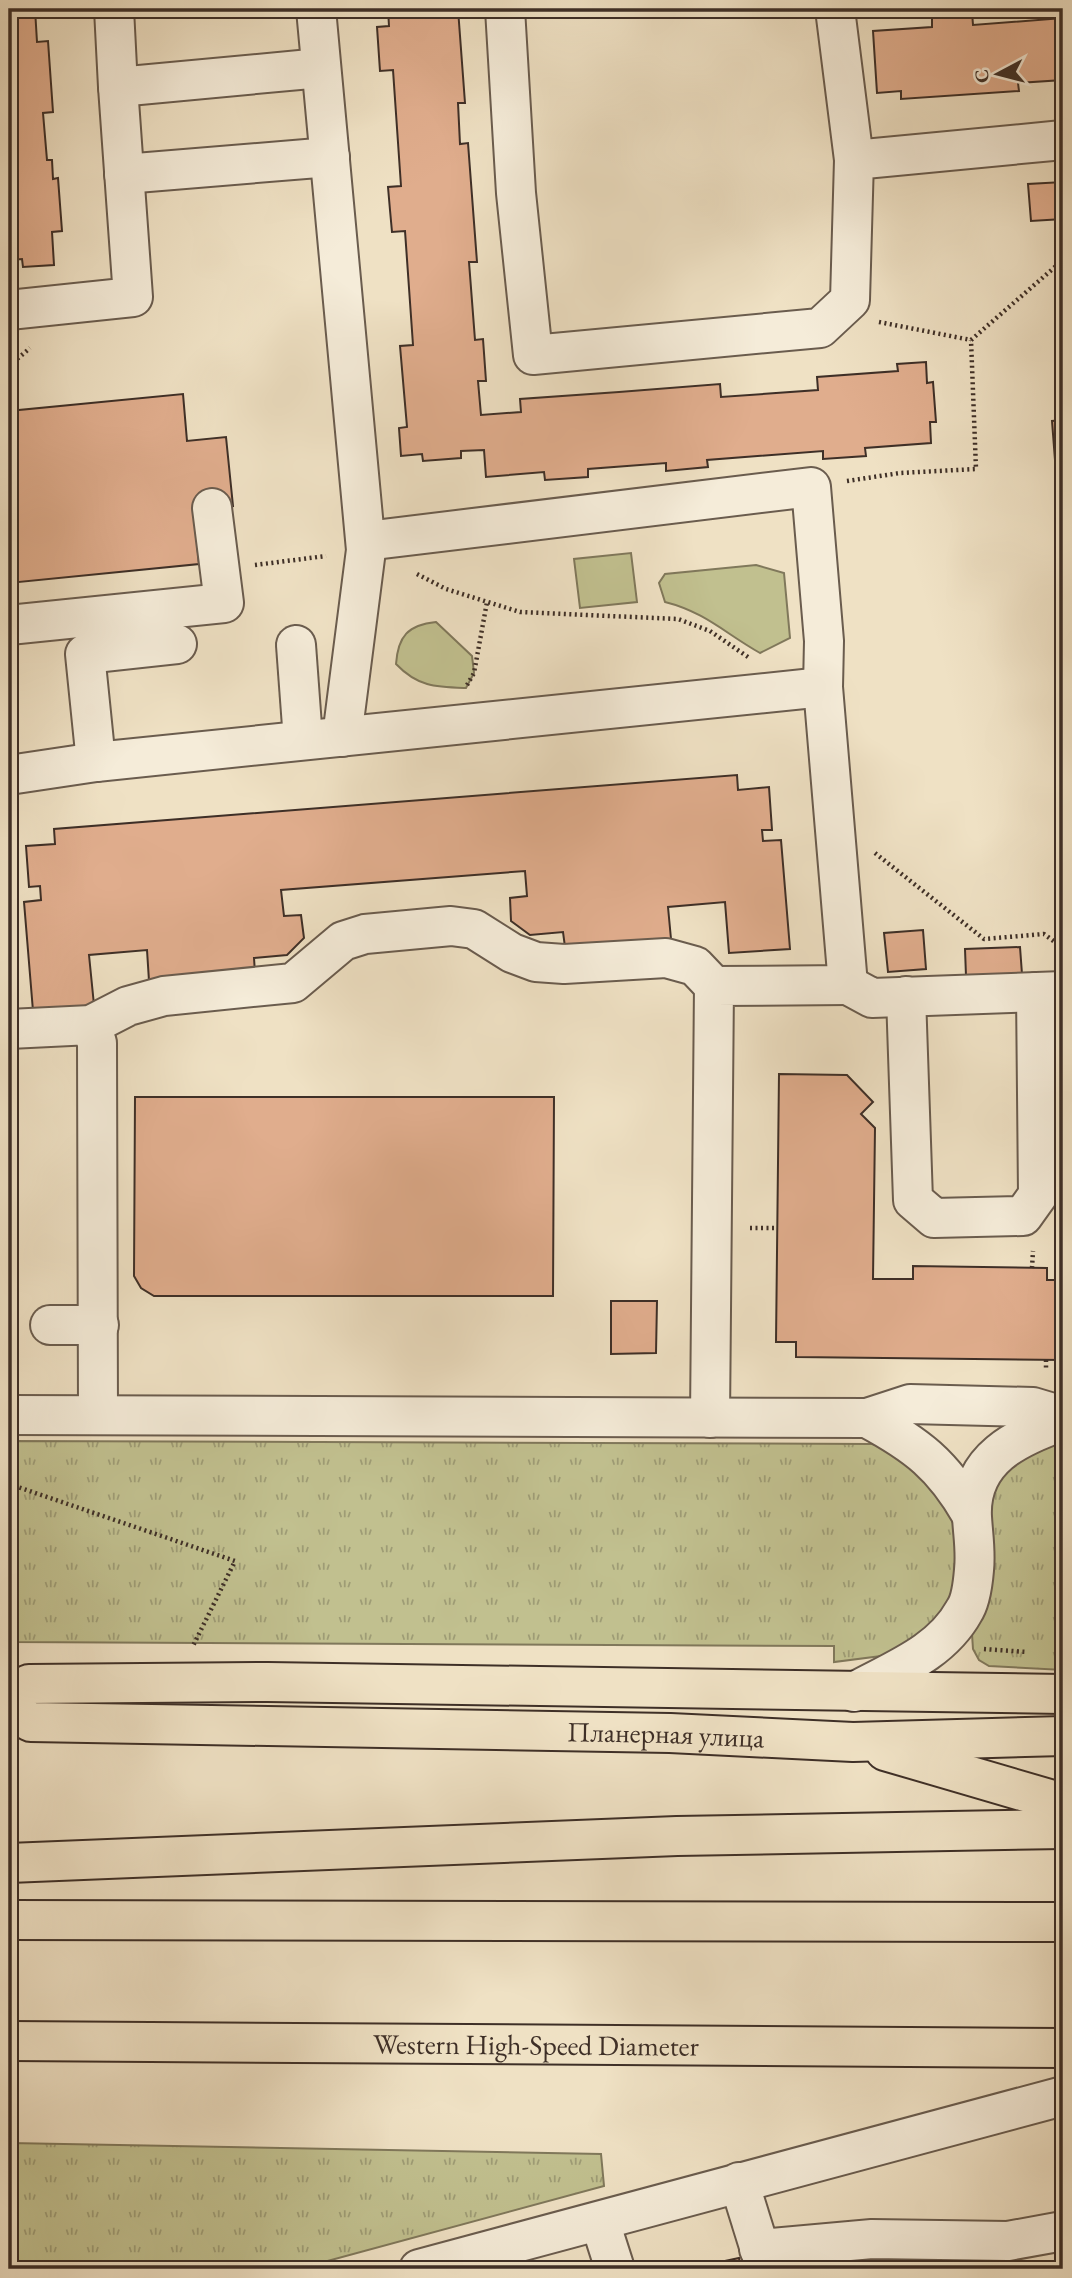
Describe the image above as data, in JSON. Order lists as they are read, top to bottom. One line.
{"streets":{"main road":["Планерная улица","Western High-Speed Diameter"]},"north":"left"}
